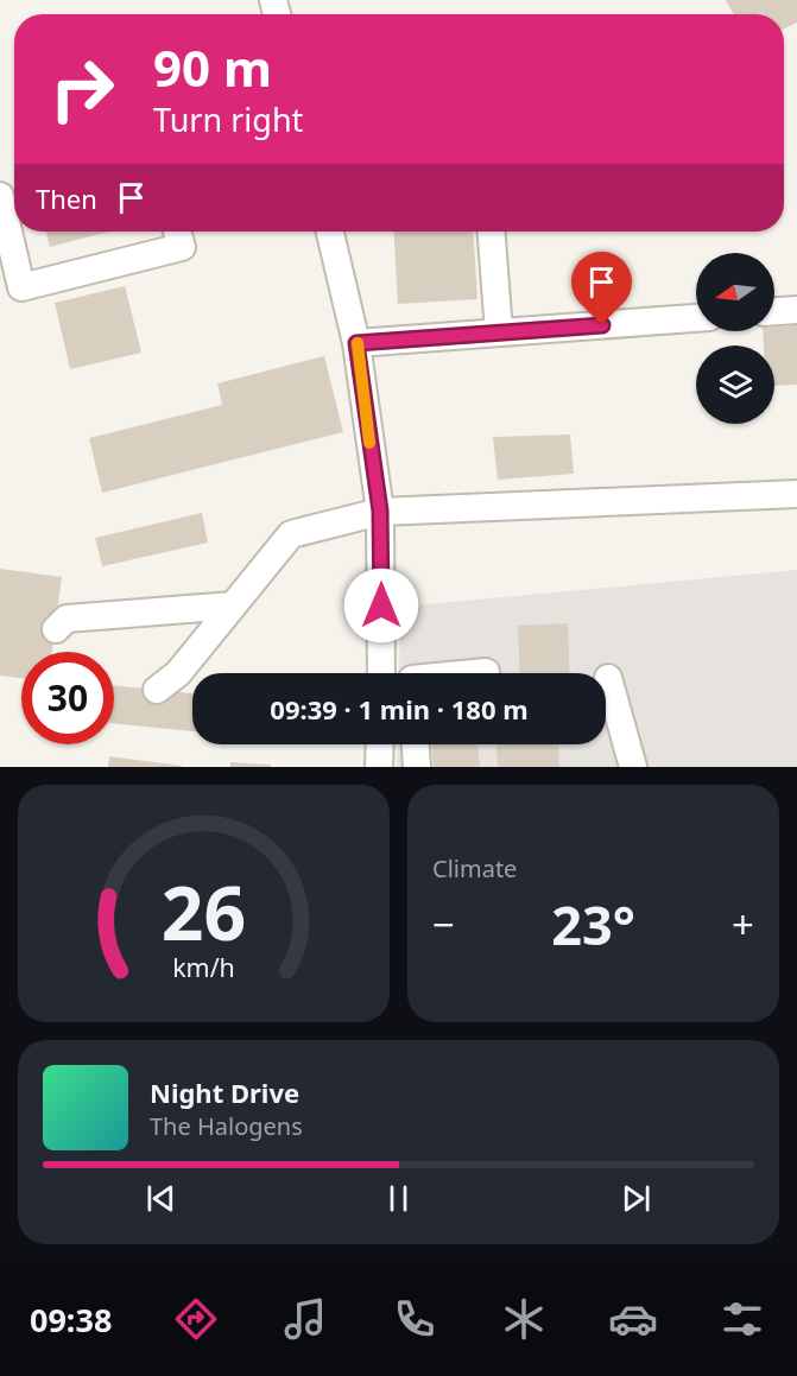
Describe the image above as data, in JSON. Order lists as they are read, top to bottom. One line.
{"north":"left","page":{"turn":["90 m","Turn right"],"then":"Then","limit":"30","trip":"09:39 · 1 min · 180 m","tile":"Climate","heat":["−","23°","+"],"song":["Night Drive","The Halogens"],"tabs":"09:38","gauge":["26","km/h"]}}
